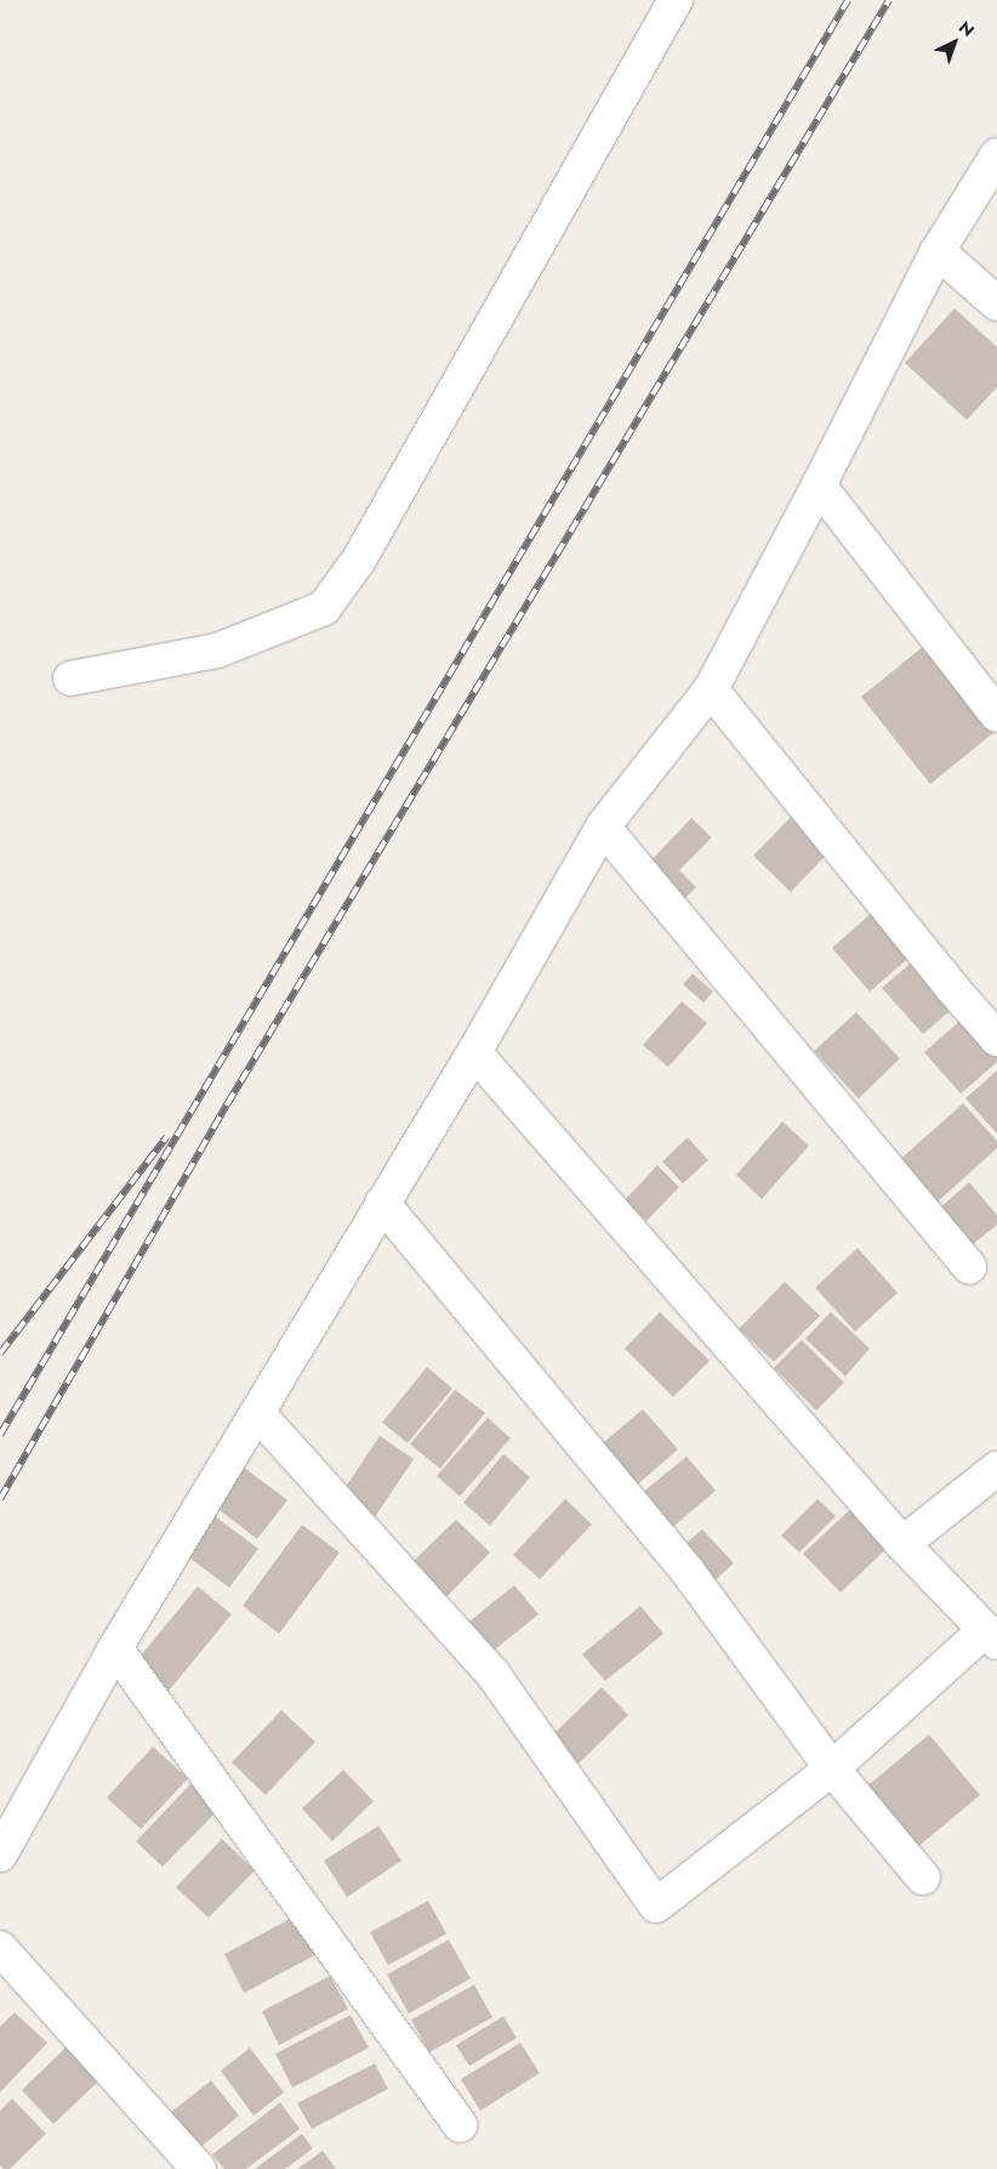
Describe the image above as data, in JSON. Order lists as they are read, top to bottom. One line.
{"north":"top right"}
